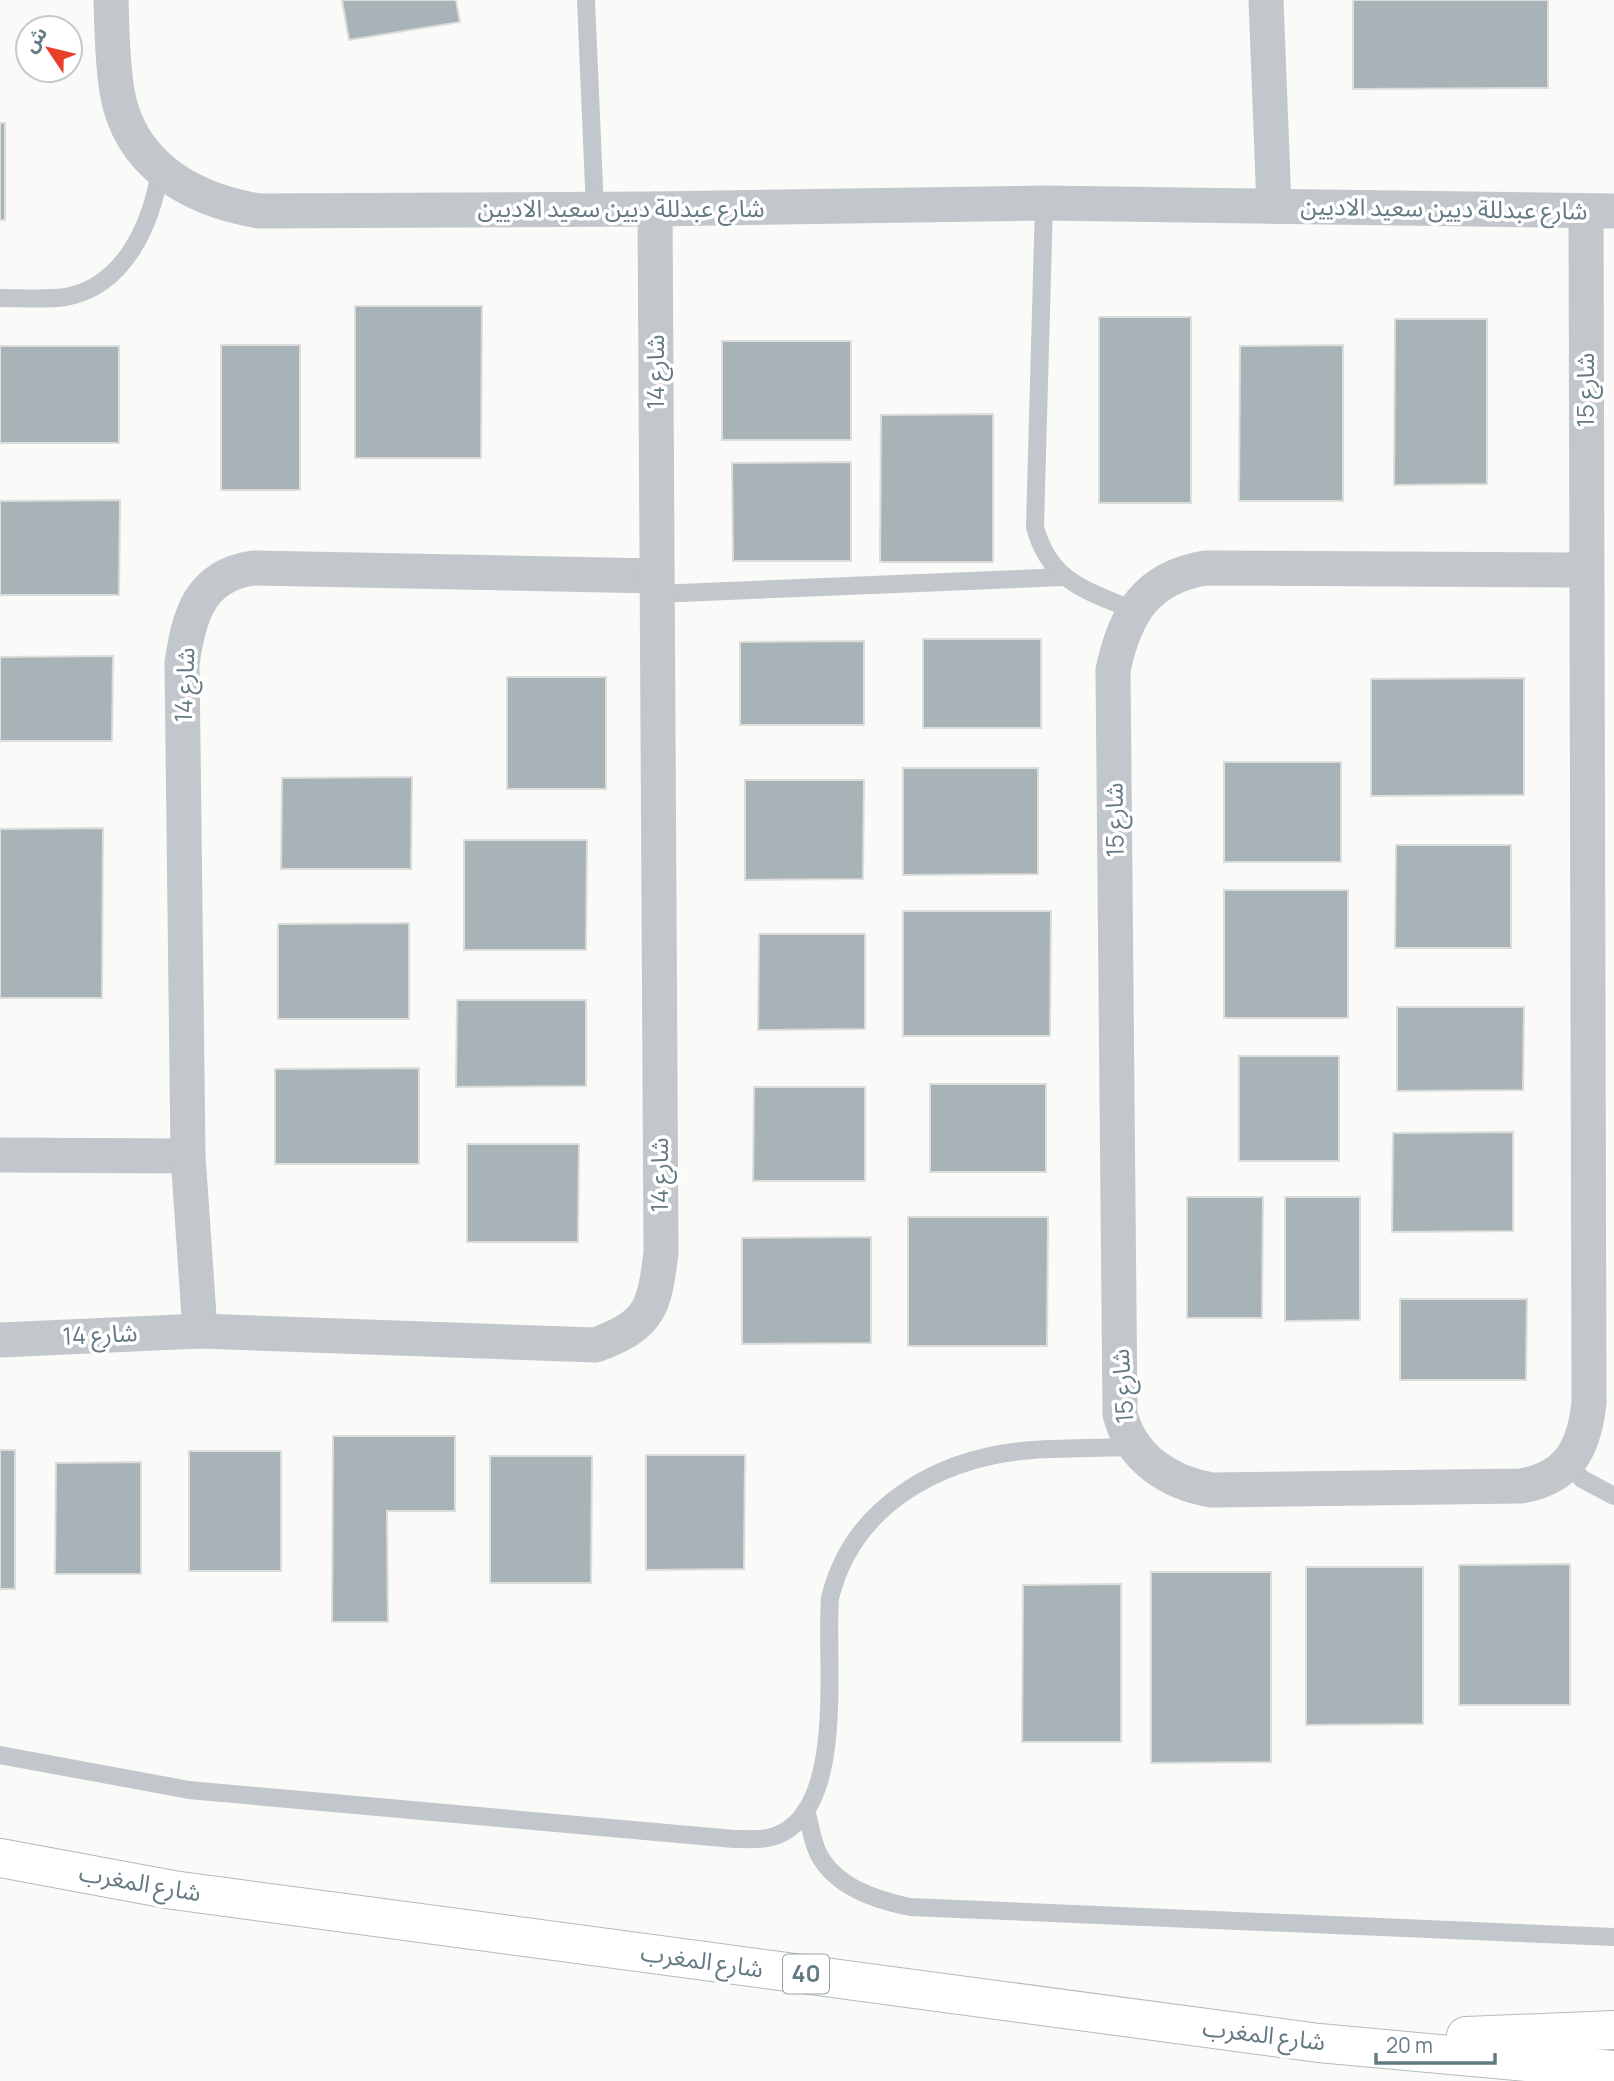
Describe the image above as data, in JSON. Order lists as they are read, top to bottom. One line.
{"streets":{"highway":["شارع المغرب","40"],"street":["شارع عبدللة ديين سعيد الاديين","شارع 14","شارع 15"]},"crossings":[["شارع عبدللة ديين سعيد الاديين","شارع 14"],["شارع عبدللة ديين سعيد الاديين","شارع 15"]],"scale_bar":"20 m","north":"top left"}
